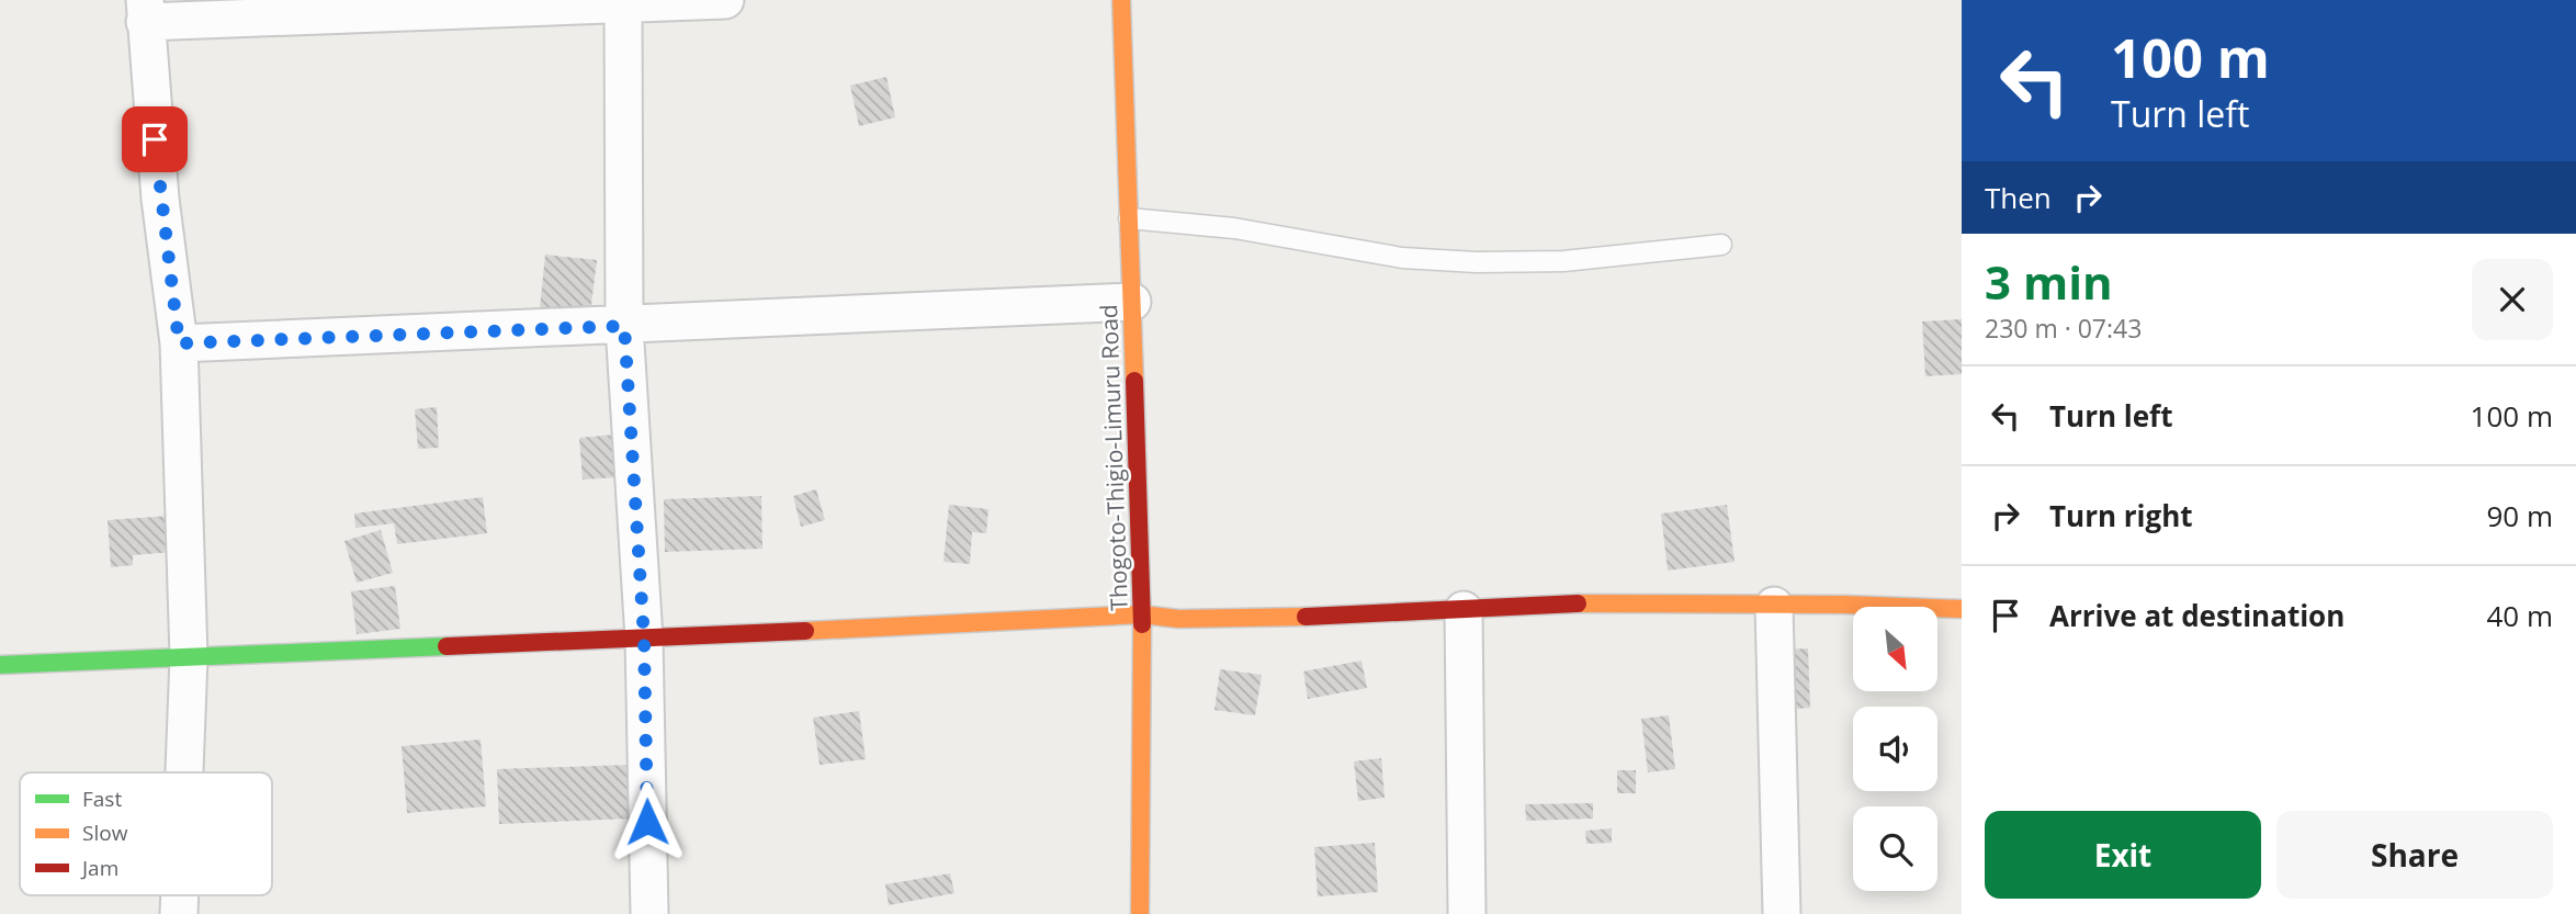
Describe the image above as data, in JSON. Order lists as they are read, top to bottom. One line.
{"streets":{"main road":["Thogoto-Thigio-Limuru Road"]},"legend":["Fast","Slow","Jam"],"north":"bottom right","page":{"turn":["100 m","Turn left"],"then":"Then","heading":["3 min","230 m · 07:43"],"list":[{"name":"Turn left","value":"100 m"},{"name":"Turn right","value":"90 m"},{"name":"Arrive at destination","value":"40 m"}],"buttons":["Exit","Share"]}}
